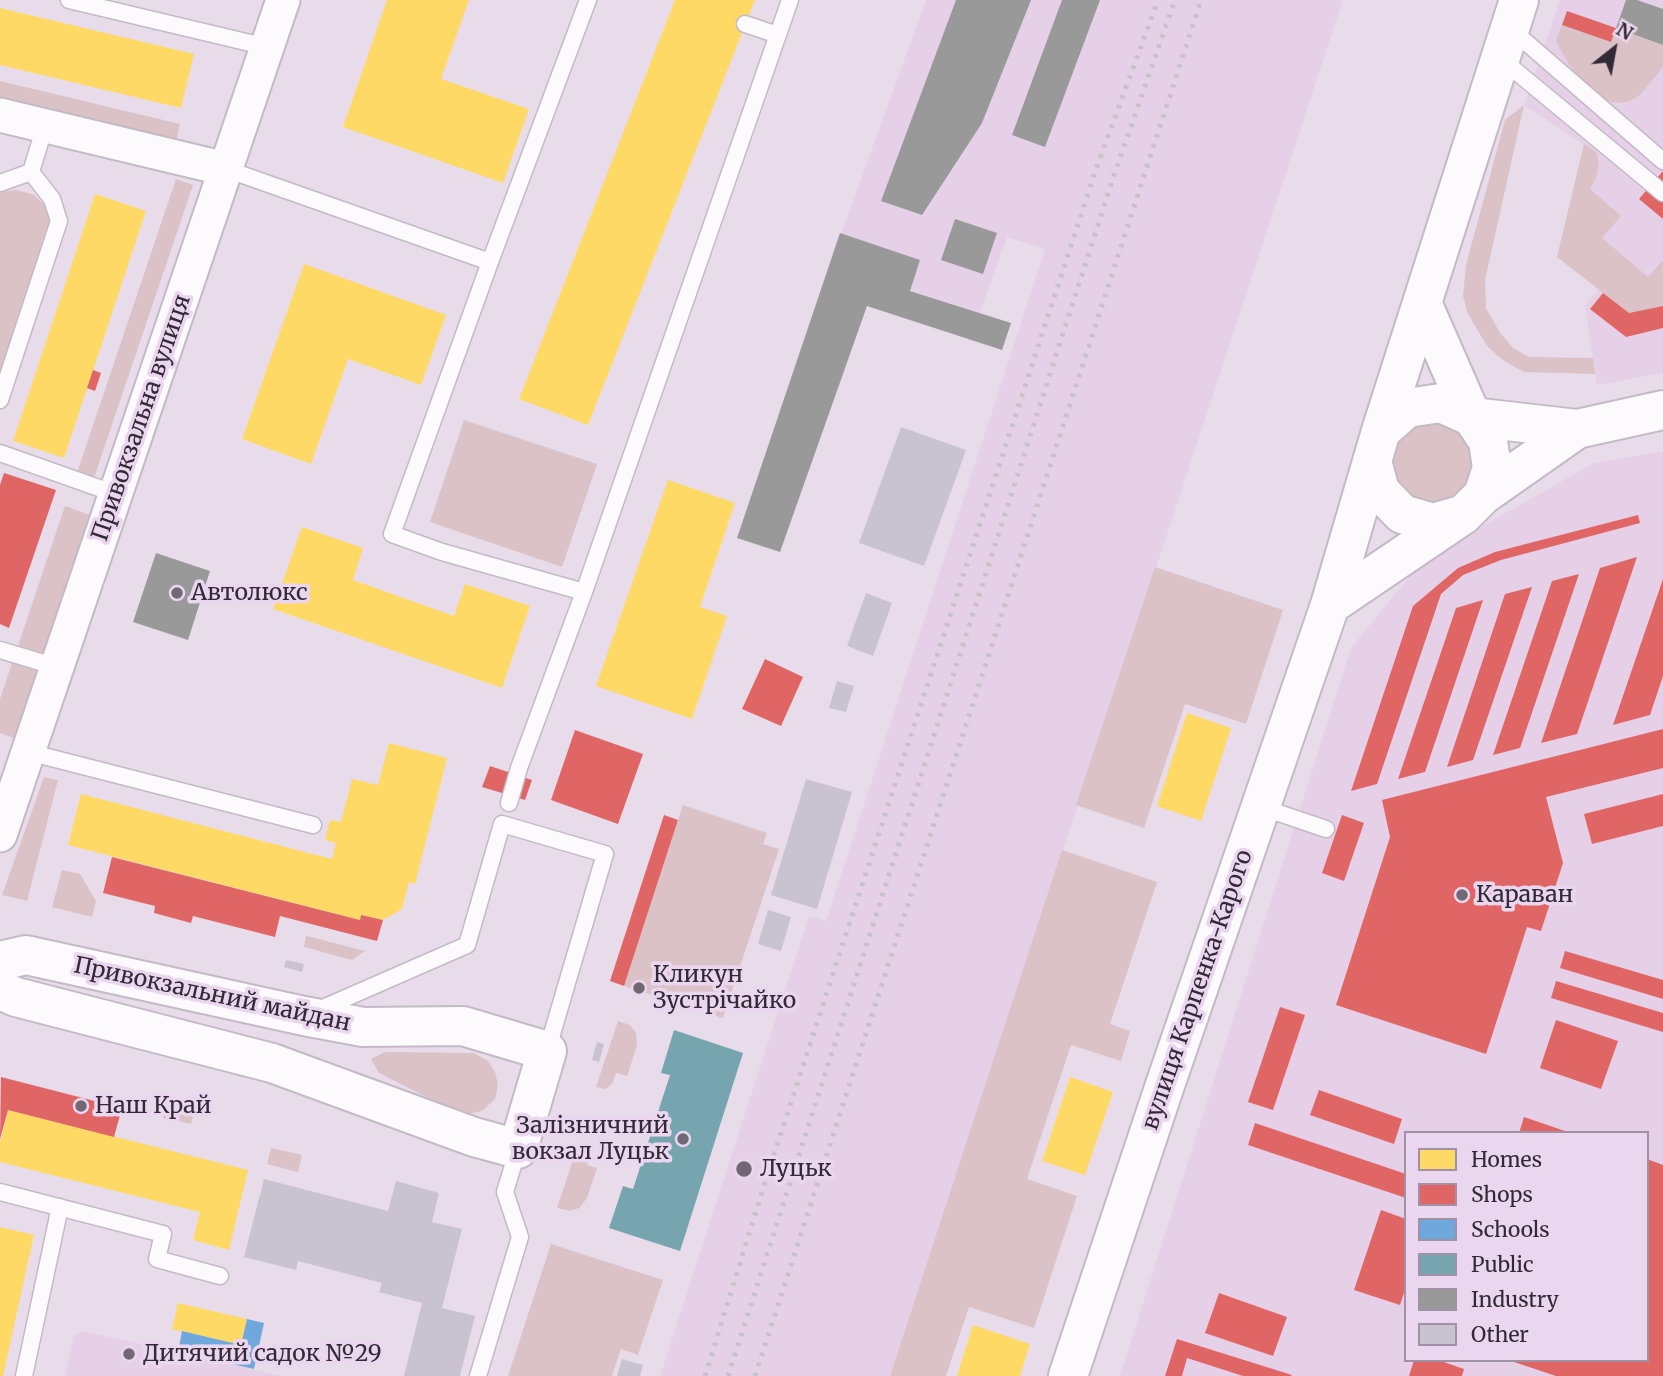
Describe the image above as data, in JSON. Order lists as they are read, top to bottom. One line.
{"streets":{"main road":["вулиця Карпенка-Карого","Привокзальний майдан"],"street":["Привокзальна вулиця"]},"places":["Автолюкс","Караван","Кликун Зустрічайко","Наш Край","Залізничний вокзал Луцьк","Луцьк","Дитячий садок №29"],"legend":["Homes","Shops","Schools","Public","Industry","Other"],"north":"top right"}
